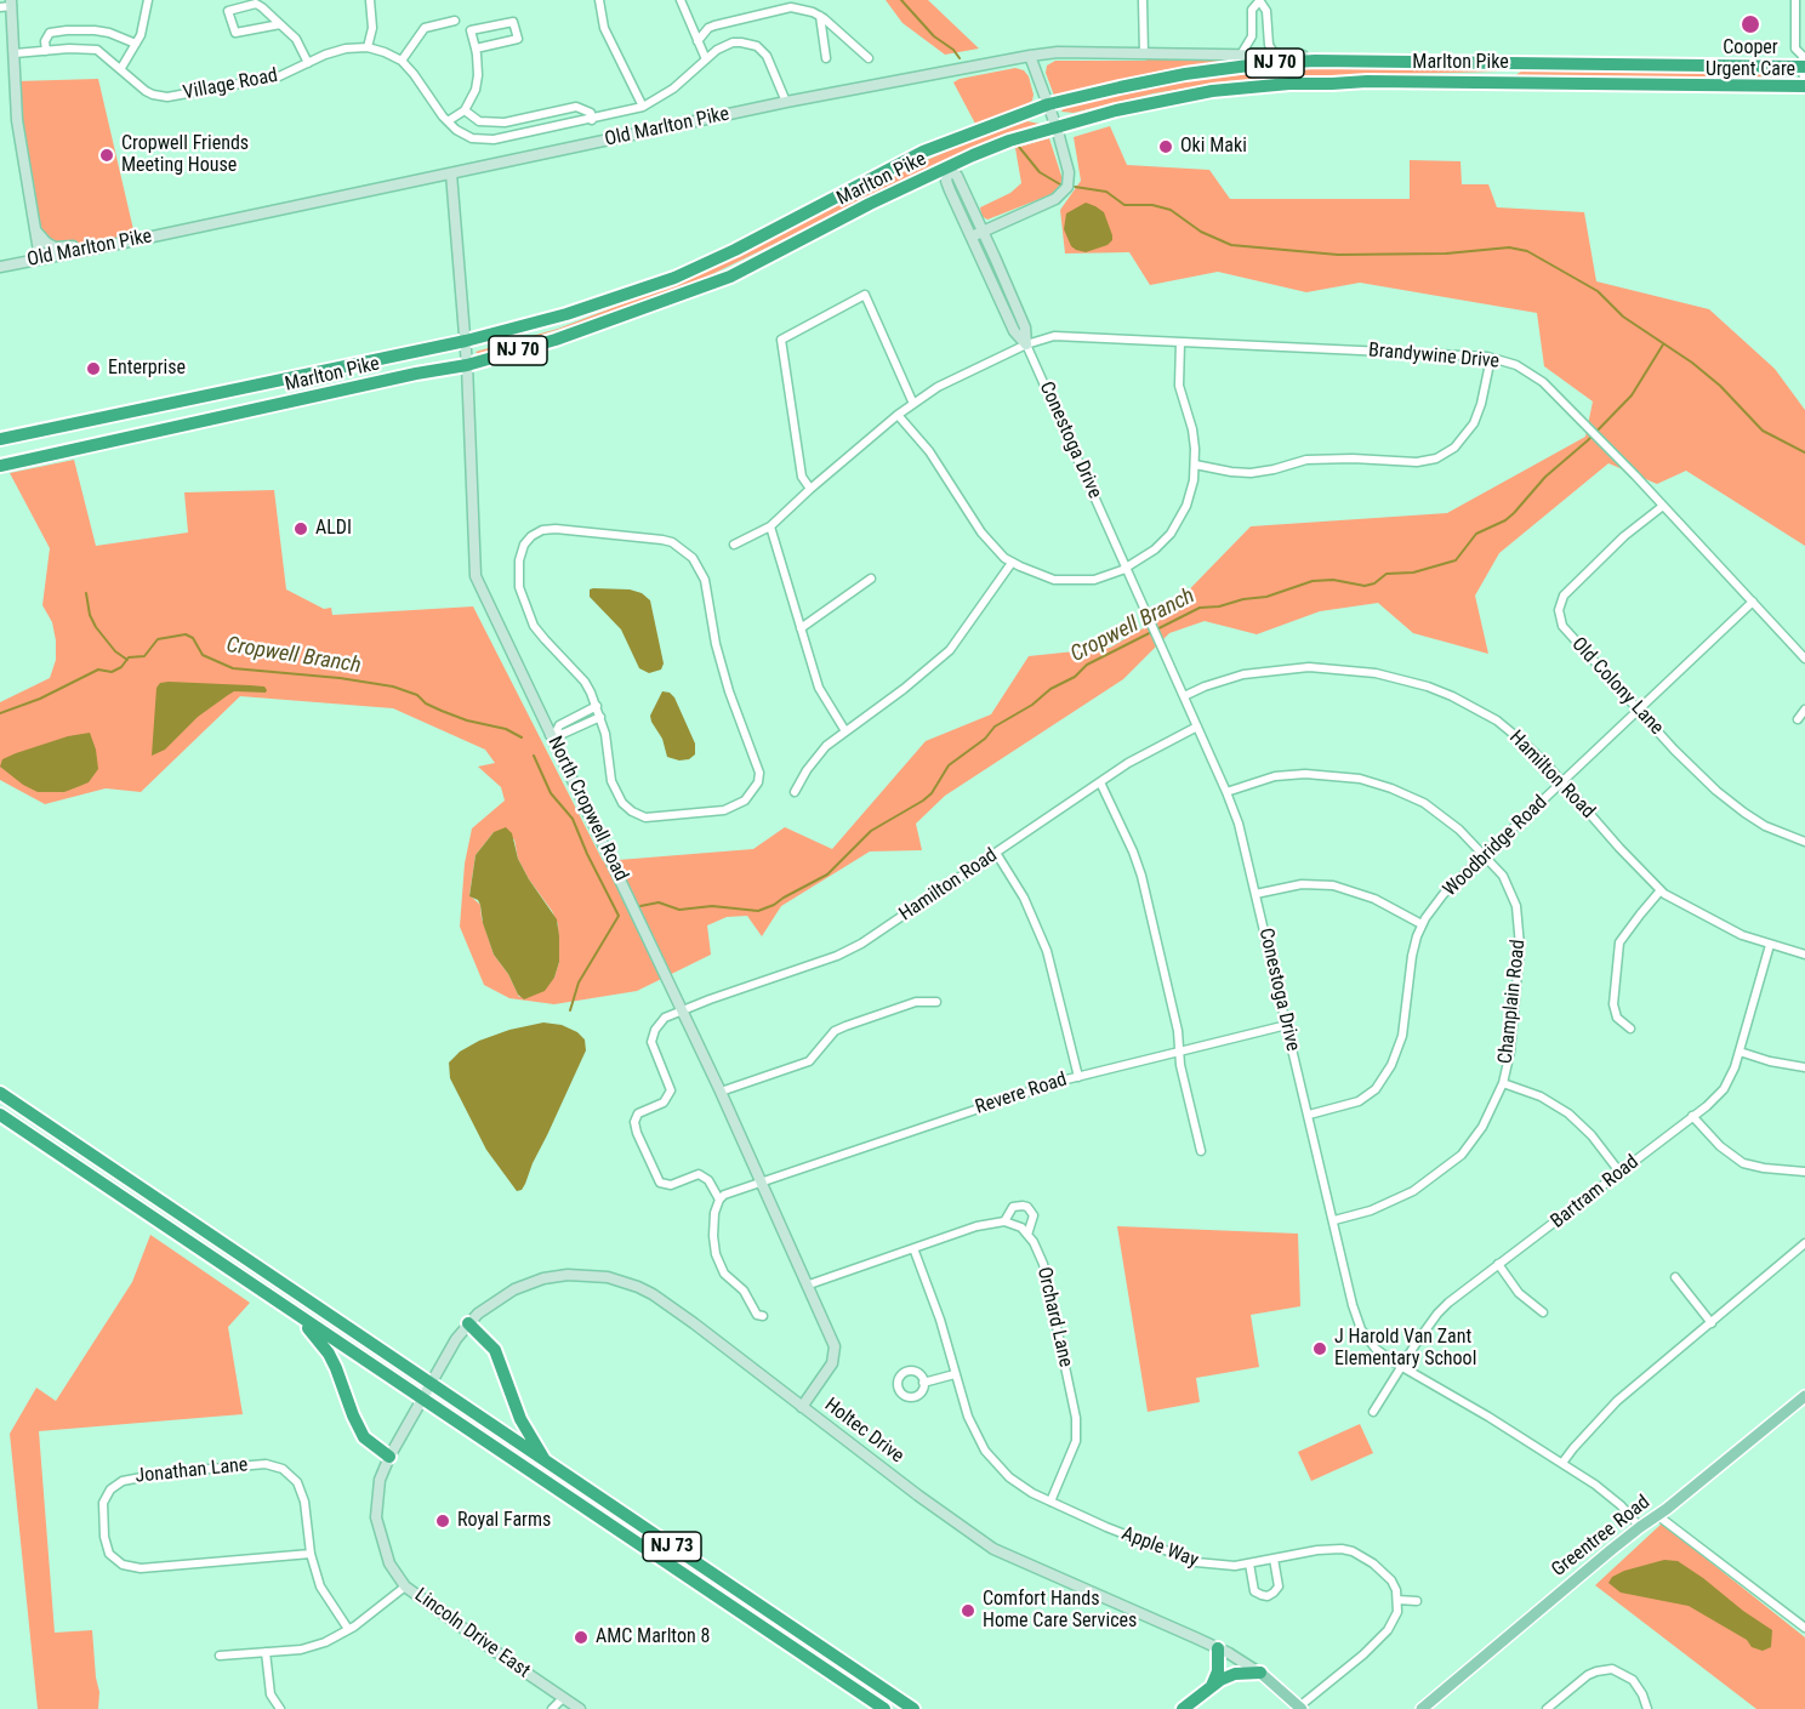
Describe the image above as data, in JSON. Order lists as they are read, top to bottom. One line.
{"streets":{"highway":["NJ 70","Marlton Pike","NJ 73"],"main road":["Holtec Drive","Greentree Road"],"street":["Village Road","Old Marlton Pike","Brandywine Drive","Conestoga Drive","Old Colony Lane","Hamilton Road","North Cropwell Road","Woodbridge Road","Champlain Road","Revere Road","Bartram Road","Orchard Lane","Jonathan Lane","Apple Way","Lincoln Drive East"]},"crossings":[["Marlton Pike","Old Marlton Pike"],["Marlton Pike","Conestoga Drive"],["Marlton Pike","North Cropwell Road"],["Village Road","Old Marlton Pike"],["Old Marlton Pike","North Cropwell Road"],["Brandywine Drive","Conestoga Drive"],["Brandywine Drive","Old Colony Lane"],["Brandywine Drive","Woodbridge Road"],["Conestoga Drive","Hamilton Road"],["Conestoga Drive","Woodbridge Road"],["Conestoga Drive","Champlain Road"],["Conestoga Drive","Revere Road"],["Conestoga Drive","Bartram Road"],["Conestoga Drive","Greentree Road"],["Old Colony Lane","Woodbridge Road"],["Hamilton Road","North Cropwell Road"],["Hamilton Road","Woodbridge Road"],["Hamilton Road","Revere Road"],["Hamilton Road","Bartram Road"],["North Cropwell Road","Revere Road"],["North Cropwell Road","Holtec Drive"],["Woodbridge Road","Champlain Road"],["Orchard Lane","Apple Way"],["Holtec Drive","NJ 73"],["Holtec Drive","Lincoln Drive East"],["NJ 73","Lincoln Drive East"]],"water":["Cropwell Branch"],"places":["Cooper Urgent Care","Oki Maki","Cropwell Friends Meeting House","Enterprise","ALDI","J Harold Van Zant Elementary School","Royal Farms","Comfort Hands Home Care Services","AMC Marlton 8"]}
